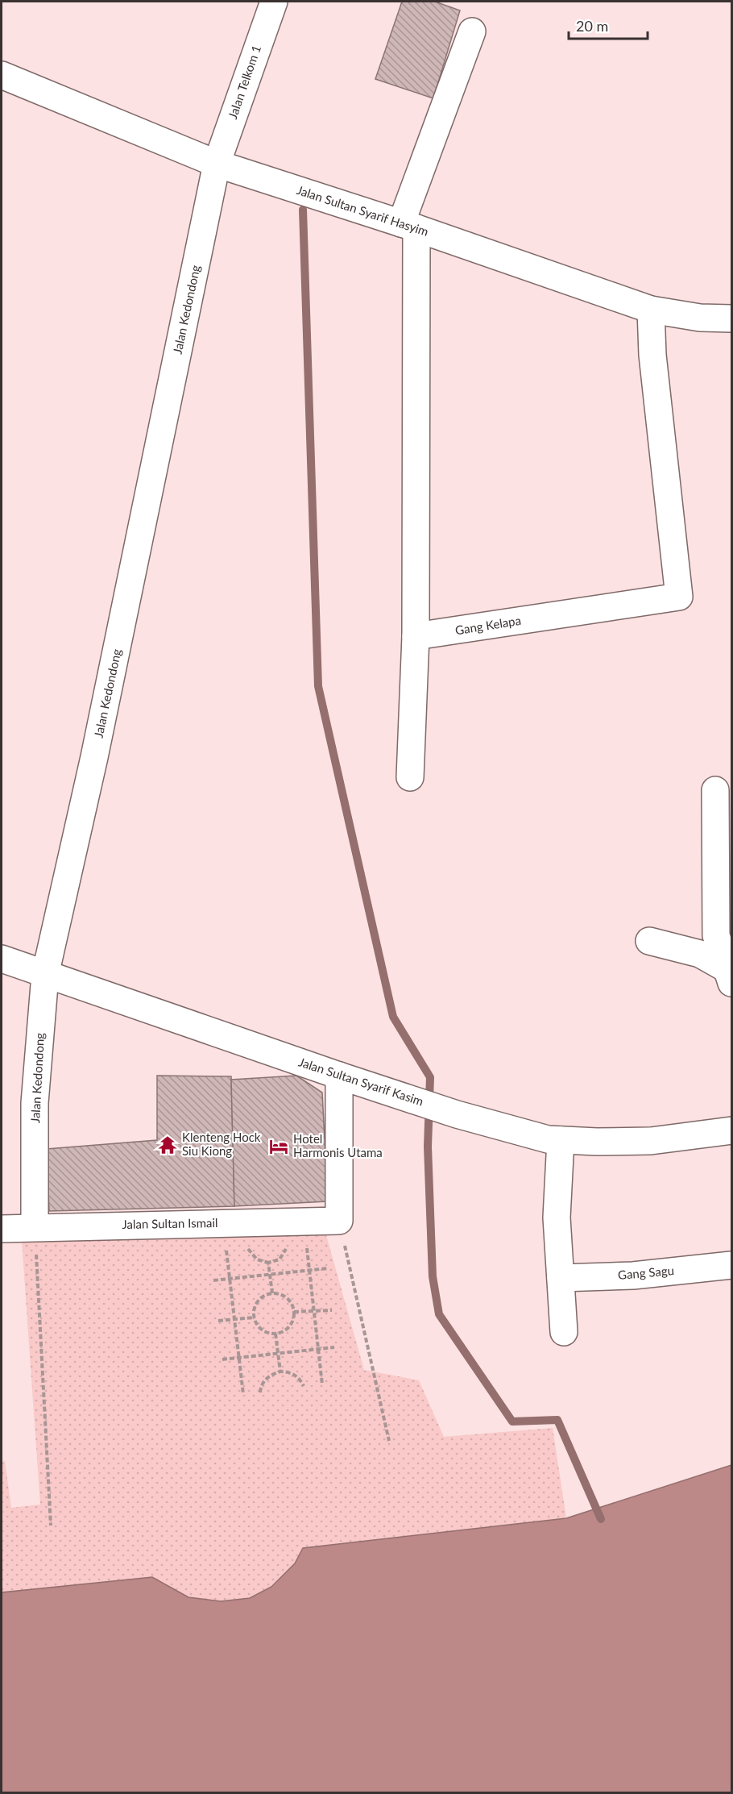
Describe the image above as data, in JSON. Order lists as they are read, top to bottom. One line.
{"streets":{"street":["Jalan Telkom 1","Jalan Sultan Syarif Hasyim","Jalan Kedondong","Gang Kelapa","Jalan Sultan Syarif Kasim","Jalan Sultan Ismail","Gang Sagu"]},"crossings":[["Jalan Telkom 1","Jalan Sultan Syarif Hasyim"],["Jalan Telkom 1","Jalan Kedondong"],["Jalan Sultan Syarif Hasyim","Jalan Kedondong"],["Jalan Sultan Syarif Hasyim","Gang Kelapa"],["Jalan Kedondong","Jalan Sultan Syarif Kasim"],["Jalan Kedondong","Jalan Sultan Ismail"]],"places":{"temple":["Klenteng Hock Siu Kiong"],"hotel":["Hotel Harmonis Utama"]},"scale_bar":"20 m"}
